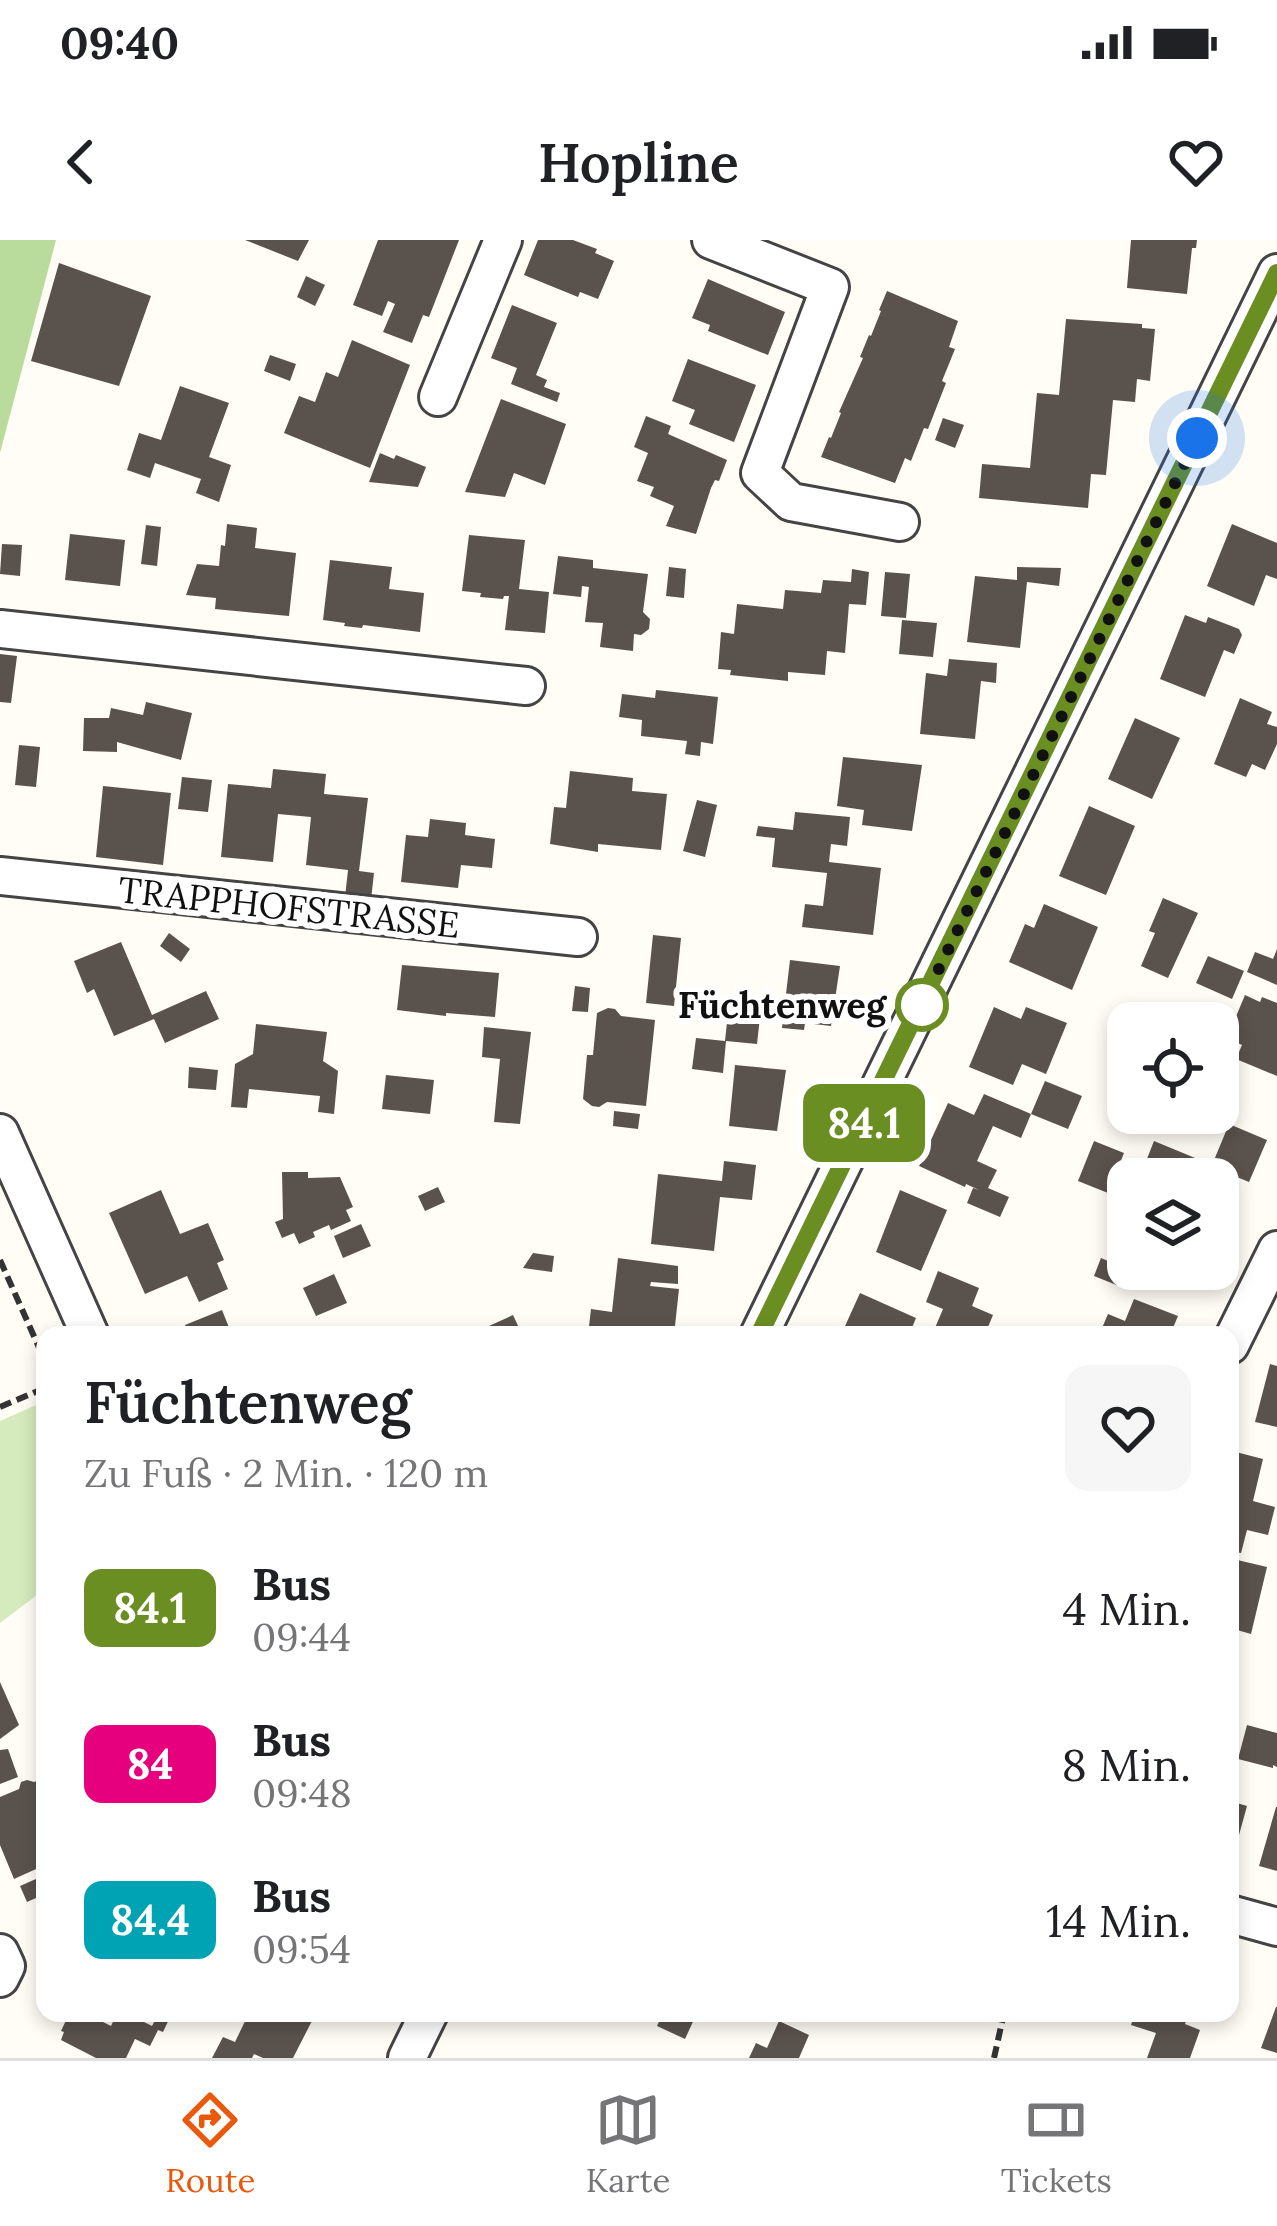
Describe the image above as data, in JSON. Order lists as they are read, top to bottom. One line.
{"streets":{"street":["TRAPPHOFSTRASSE"]},"places":["Füchtenweg"],"lines":["bus line 84.1"],"page":{"status":"09:40","header":"Hopline","on_map":"84.1","heading":["Füchtenweg","Zu Fuß · 2 Min. · 120 m"],"list":[{"mark":"84.1","name":"Bus","note":"09:44","value":"4 Min."},{"mark":"84","name":"Bus","note":"09:48","value":"8 Min."},{"mark":"84.4","name":"Bus","note":"09:54","value":"14 Min."}],"tabs":["Route","Karte","Tickets"]}}
